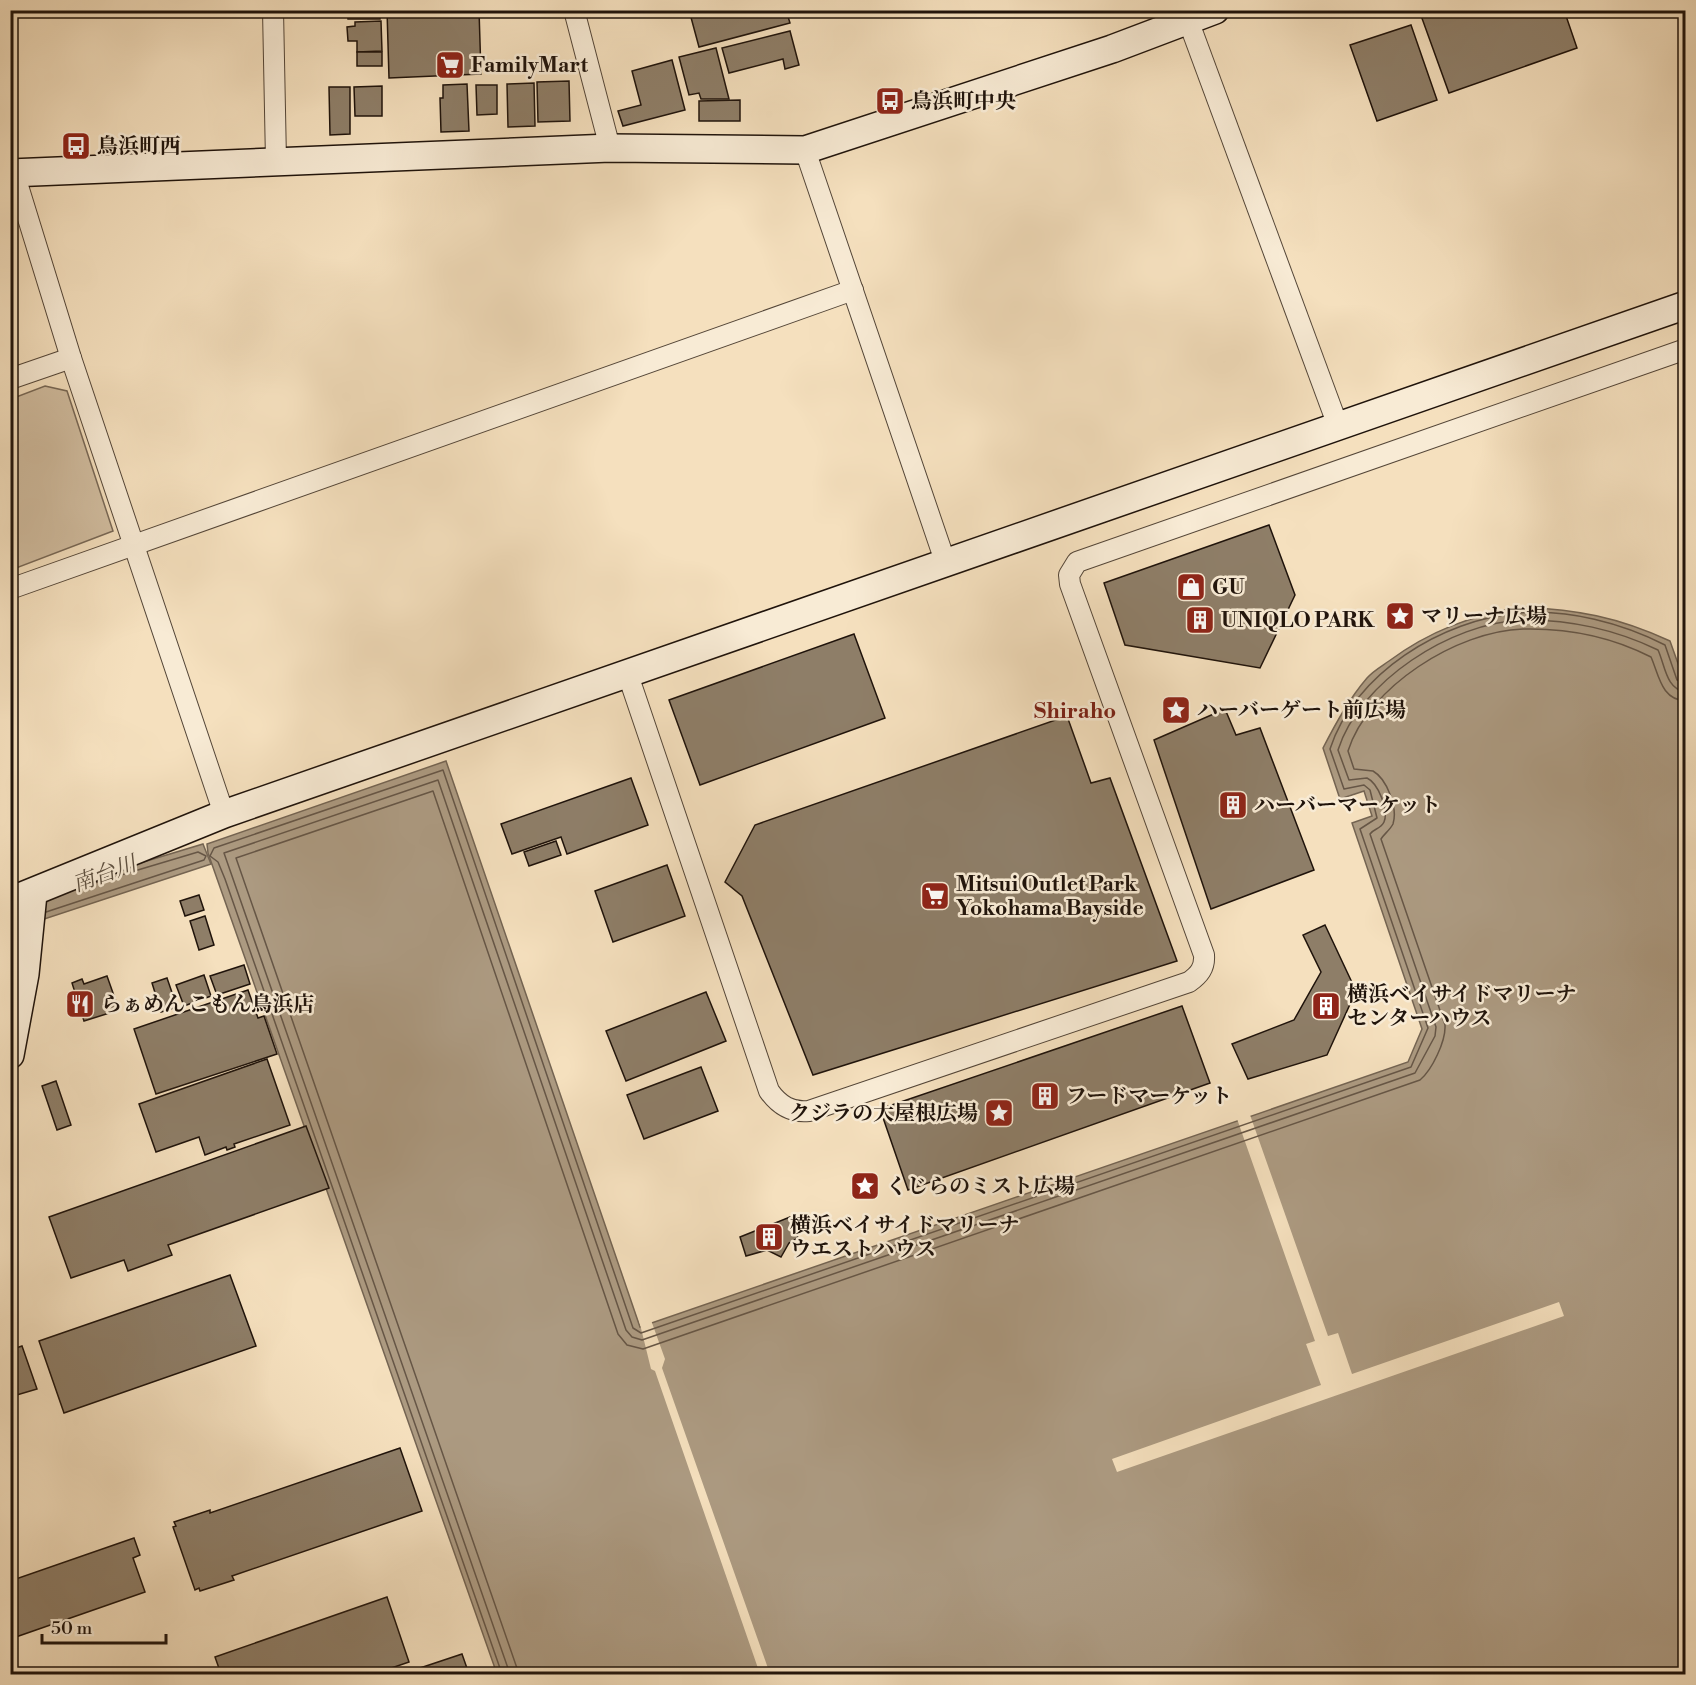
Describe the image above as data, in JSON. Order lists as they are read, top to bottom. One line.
{"districts":["Shiraho"],"water":["南台川"],"places":{"supermarket":["FamilyMart","Mitsui Outlet Park Yokohama Bayside"],"bus stop":["鳥浜町中央","鳥浜町西"],"shop":["GU"],"place":["マリーナ広場","ハーバーゲート前広場","クジラの大屋根広場","くじらのミスト広場"],"building":["UNIQLO PARK","ハーバーマーケット","横浜ベイサイドマリーナ センターハウス","フードマーケット","横浜ベイサイドマリーナ ウエストハウス"],"restaurant":["らぁめん こもん鳥浜店"]},"scale_bar":"50 m"}
